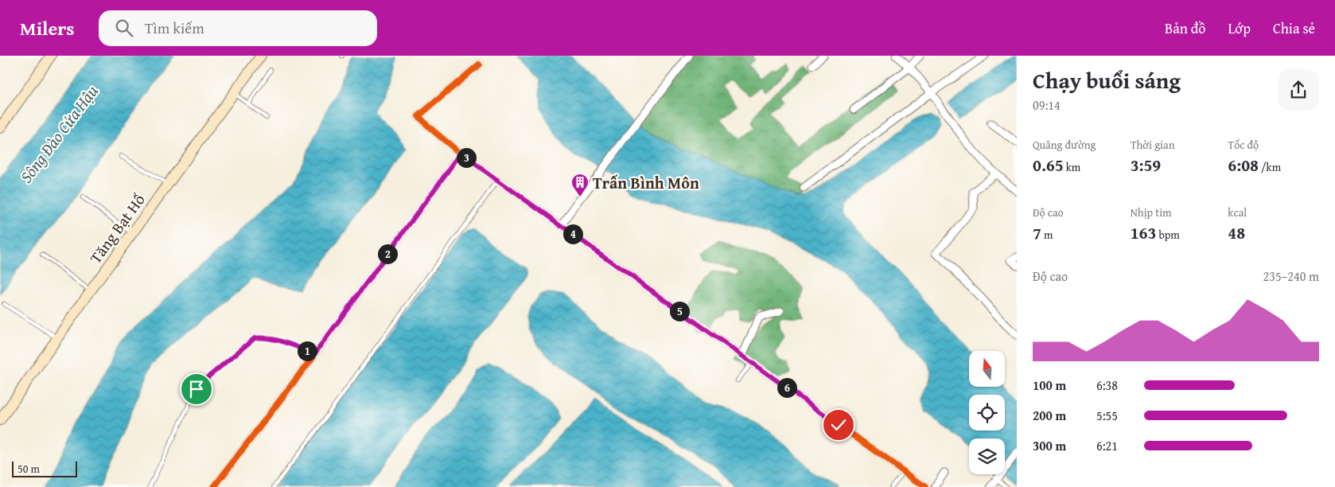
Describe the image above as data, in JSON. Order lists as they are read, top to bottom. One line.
{"streets":{"main road":["Tăng Bạt Hổ"]},"water":["Sông Đào Cửa Hậu"],"places":{"building":["Trấn Bình Môn"]},"scale_bar":"50 m","north":"top","page":{"header":"Milers","search":"Tìm kiếm","nav":["Bản đồ","Lớp","Chia sẻ"],"heading":["Chạy buổi sáng","09:14"],"stats":[["Quãng đường","0.65 km"],["Thời gian","3:59"],["Tốc độ","6:08 /km"],["Độ cao","7 m"],["Nhịp tim","163 bpm"],["kcal","48"]],"pins":["3","4","2","5","1","6"],"chart":["Độ cao","235–240 m"],"list":[{"name":"100 m","note":"6:38"},{"name":"200 m","note":"5:55"},{"name":"300 m","note":"6:21"}],"scale":"50 m"}}
